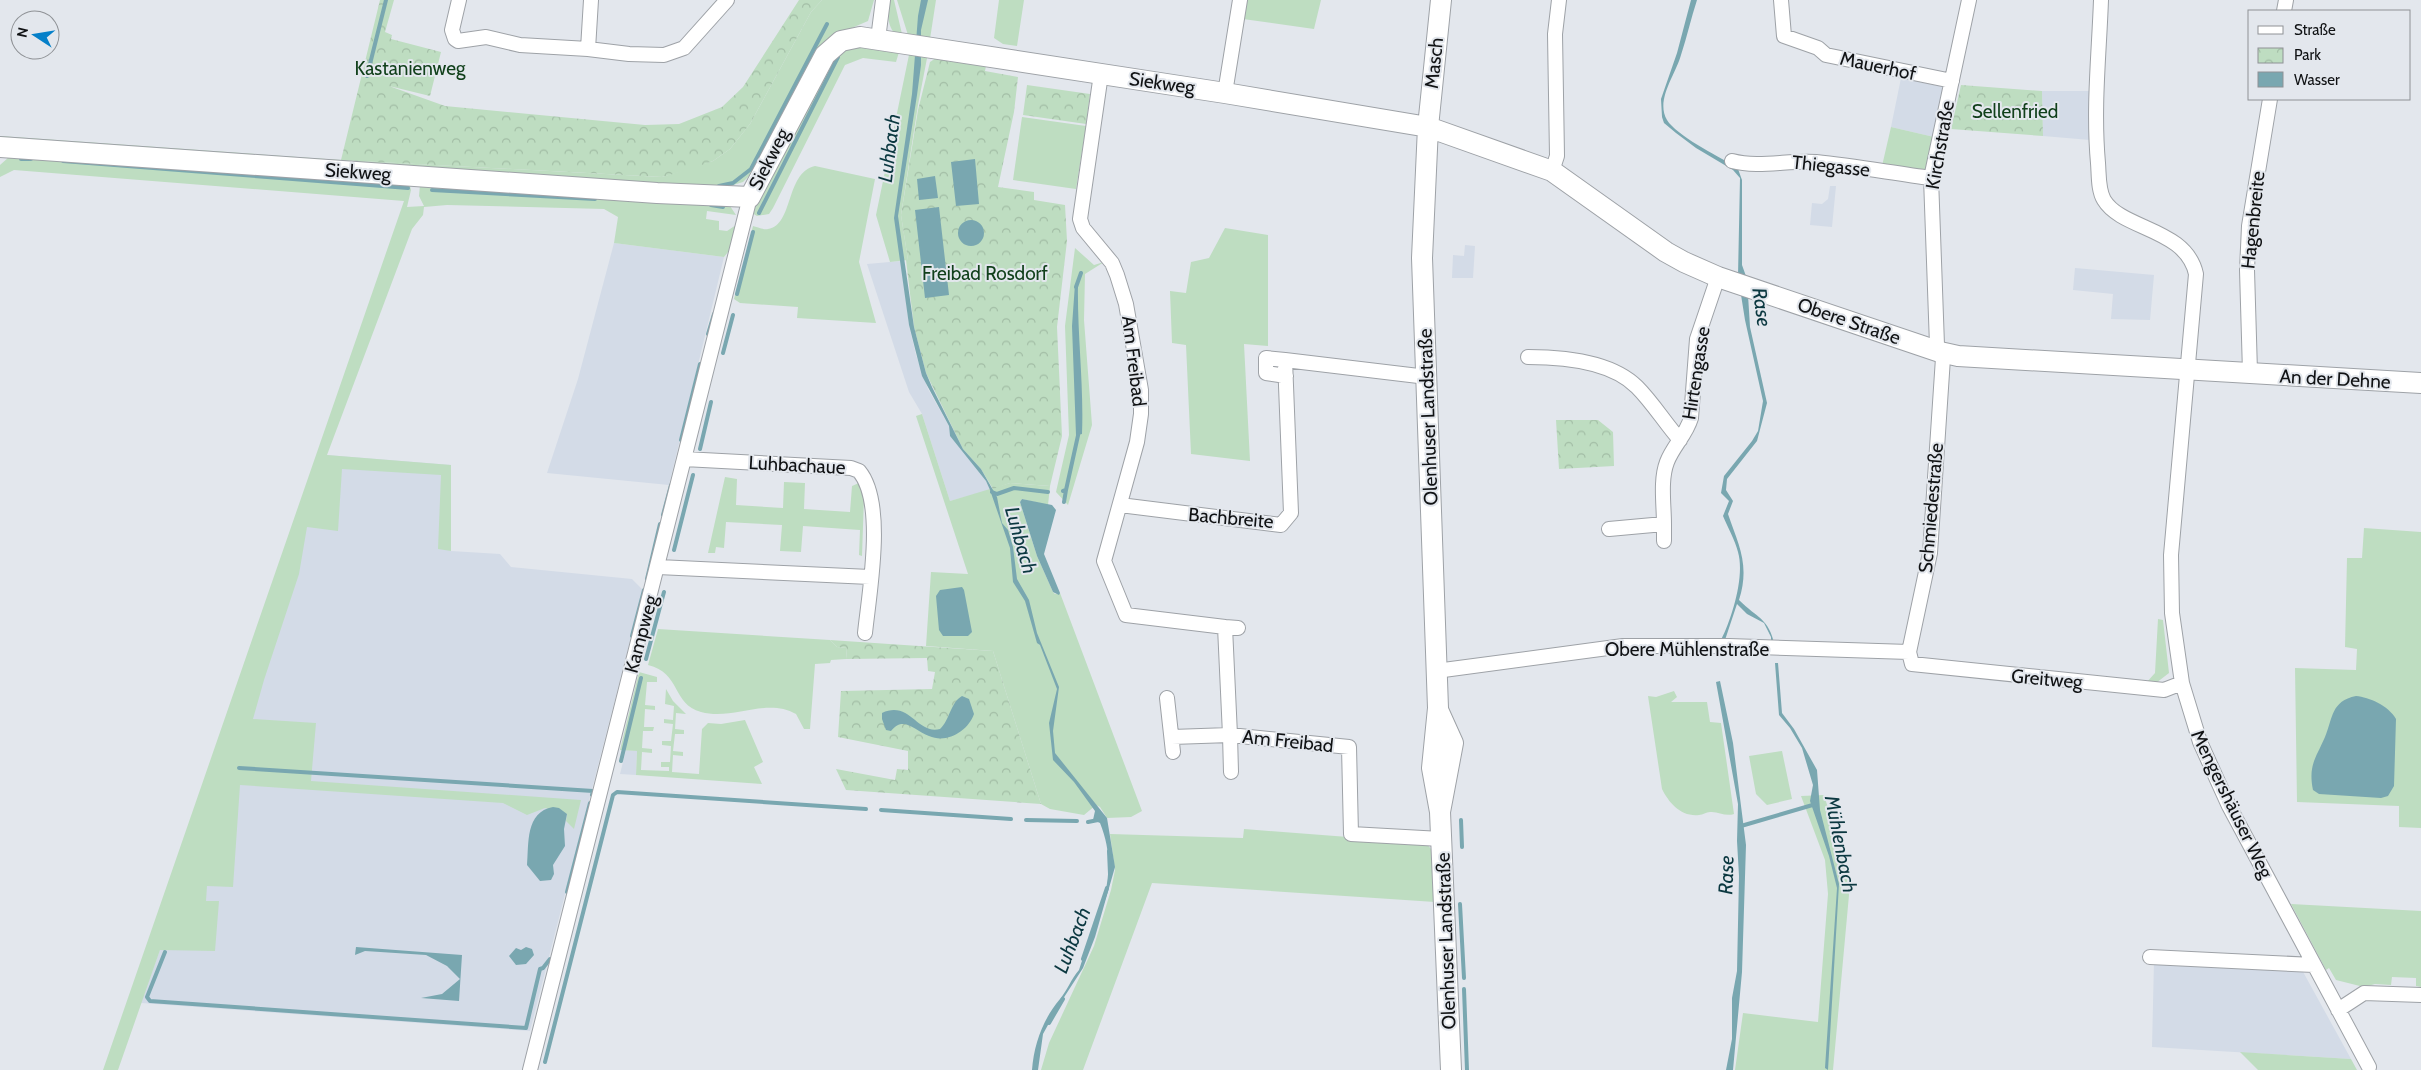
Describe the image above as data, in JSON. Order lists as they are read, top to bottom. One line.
{"streets":{"street":["Masch","Mauerhof","Siekweg","Kirchstraße","Thiegasse","Hagenbreite","Obere Straße","Am Freibad","Hirtengasse","An der Dehne","Olenhuser Landstraße","Luhbachaue","Schmiedestraße","Bachbreite","Kampweg","Obere Mühlenstraße","Greitweg","Mengershäuser Weg"]},"crossings":[["Masch","Siekweg"],["Masch","Obere Straße"],["Masch","Olenhuser Landstraße"],["Mauerhof","Kirchstraße"],["Siekweg","Obere Straße"],["Siekweg","Am Freibad"],["Siekweg","Olenhuser Landstraße"],["Siekweg","Kampweg"],["Kirchstraße","Thiegasse"],["Kirchstraße","Obere Straße"],["Kirchstraße","Schmiedestraße"],["Hagenbreite","Obere Straße"],["Hagenbreite","An der Dehne"],["Obere Straße","Hirtengasse"],["Obere Straße","An der Dehne"],["Obere Straße","Olenhuser Landstraße"],["Obere Straße","Schmiedestraße"],["Obere Straße","Mengershäuser Weg"],["Am Freibad","Olenhuser Landstraße"],["Am Freibad","Bachbreite"],["Olenhuser Landstraße","Obere Mühlenstraße"],["Luhbachaue","Kampweg"],["Schmiedestraße","Obere Mühlenstraße"],["Schmiedestraße","Greitweg"],["Obere Mühlenstraße","Greitweg"],["Greitweg","Mengershäuser Weg"]],"water":["Luhbach","Rase","Mühlenbach"],"parks":["Kastanienweg","Sellenfried","Freibad Rosdorf"],"legend":["Straße","Park","Wasser"],"north":"left"}
